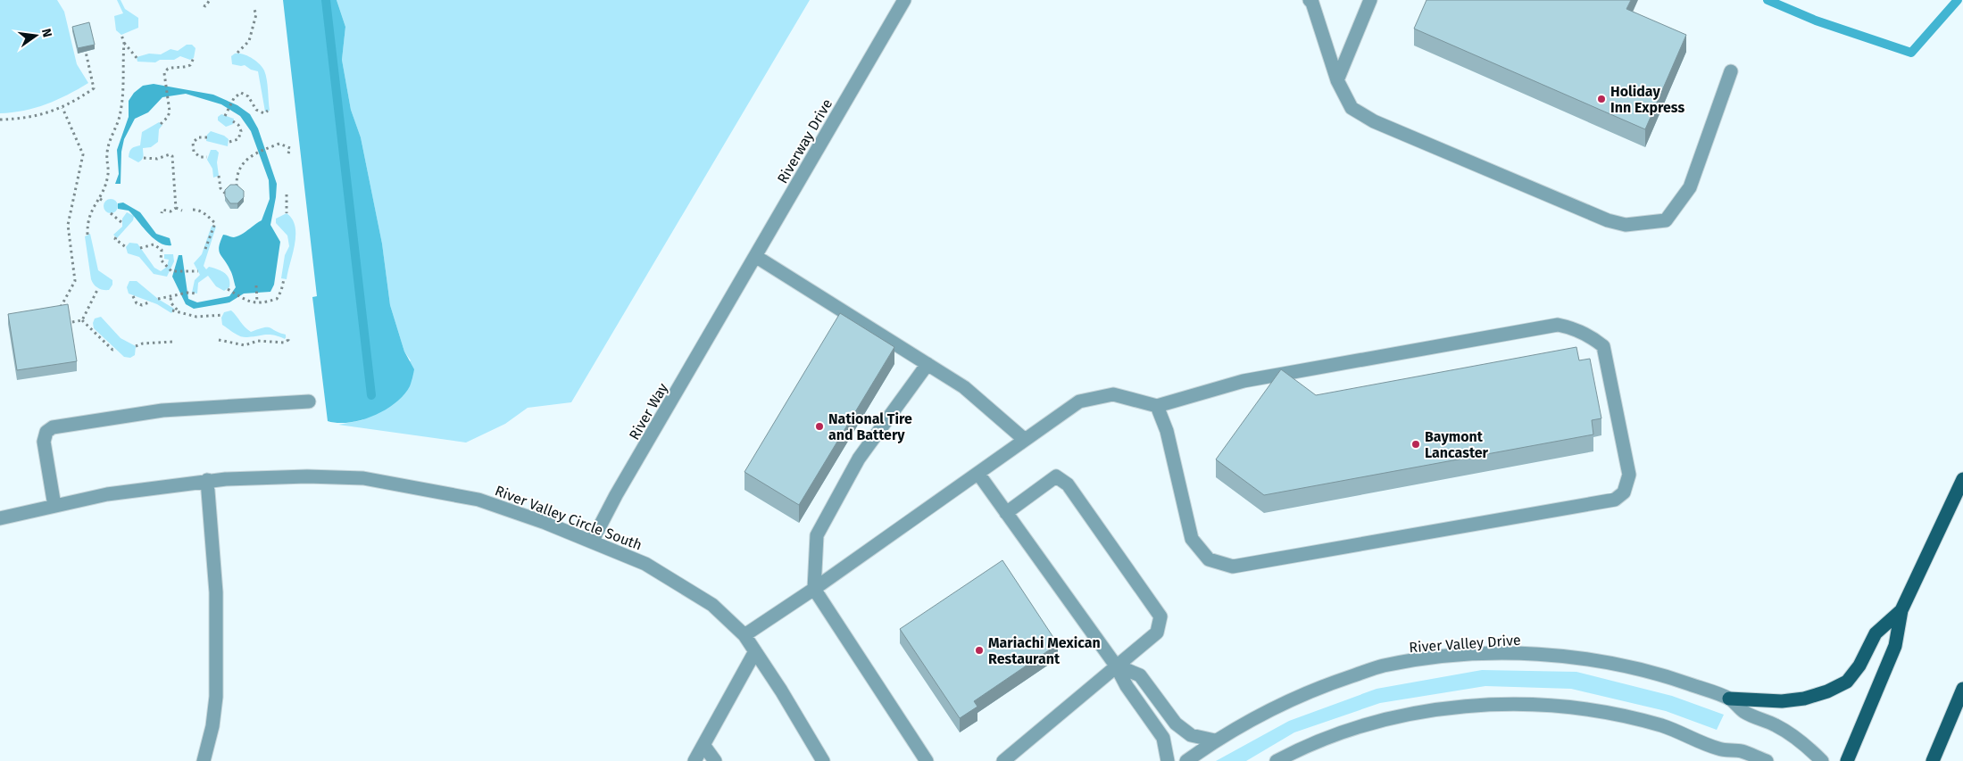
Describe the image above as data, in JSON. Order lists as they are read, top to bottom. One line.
{"streets":{"street":["Riverway Drive","River Way","River Valley Circle South","River Valley Drive"]},"crossings":[["Riverway Drive","River Way"],["River Way","River Valley Circle South"]],"places":["Holiday Inn Express","National Tire and Battery","Baymont Lancaster","Mariachi Mexican Restaurant"],"north":"right"}
